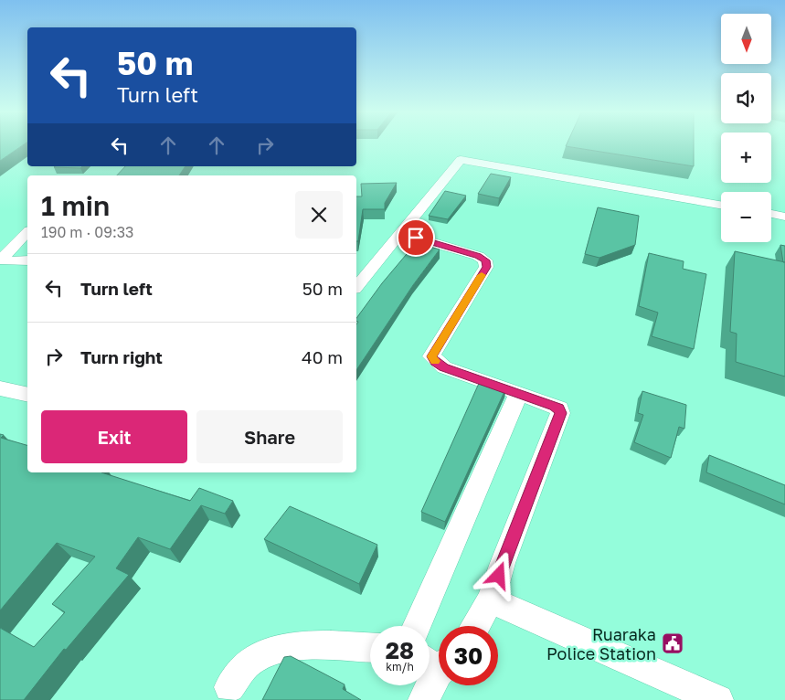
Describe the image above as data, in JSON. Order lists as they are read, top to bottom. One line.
{"places":{"public building":["Ruaraka Police Station"]},"north":"bottom","page":{"map_buttons":["+","−"],"turn":["50 m","Turn left"],"heading":["1 min","190 m · 09:33"],"list":[{"name":"Turn left","value":"50 m"},{"name":"Turn right","value":"40 m"}],"buttons":["Exit","Share"],"speed":"28 km/h","limit":"30"}}
